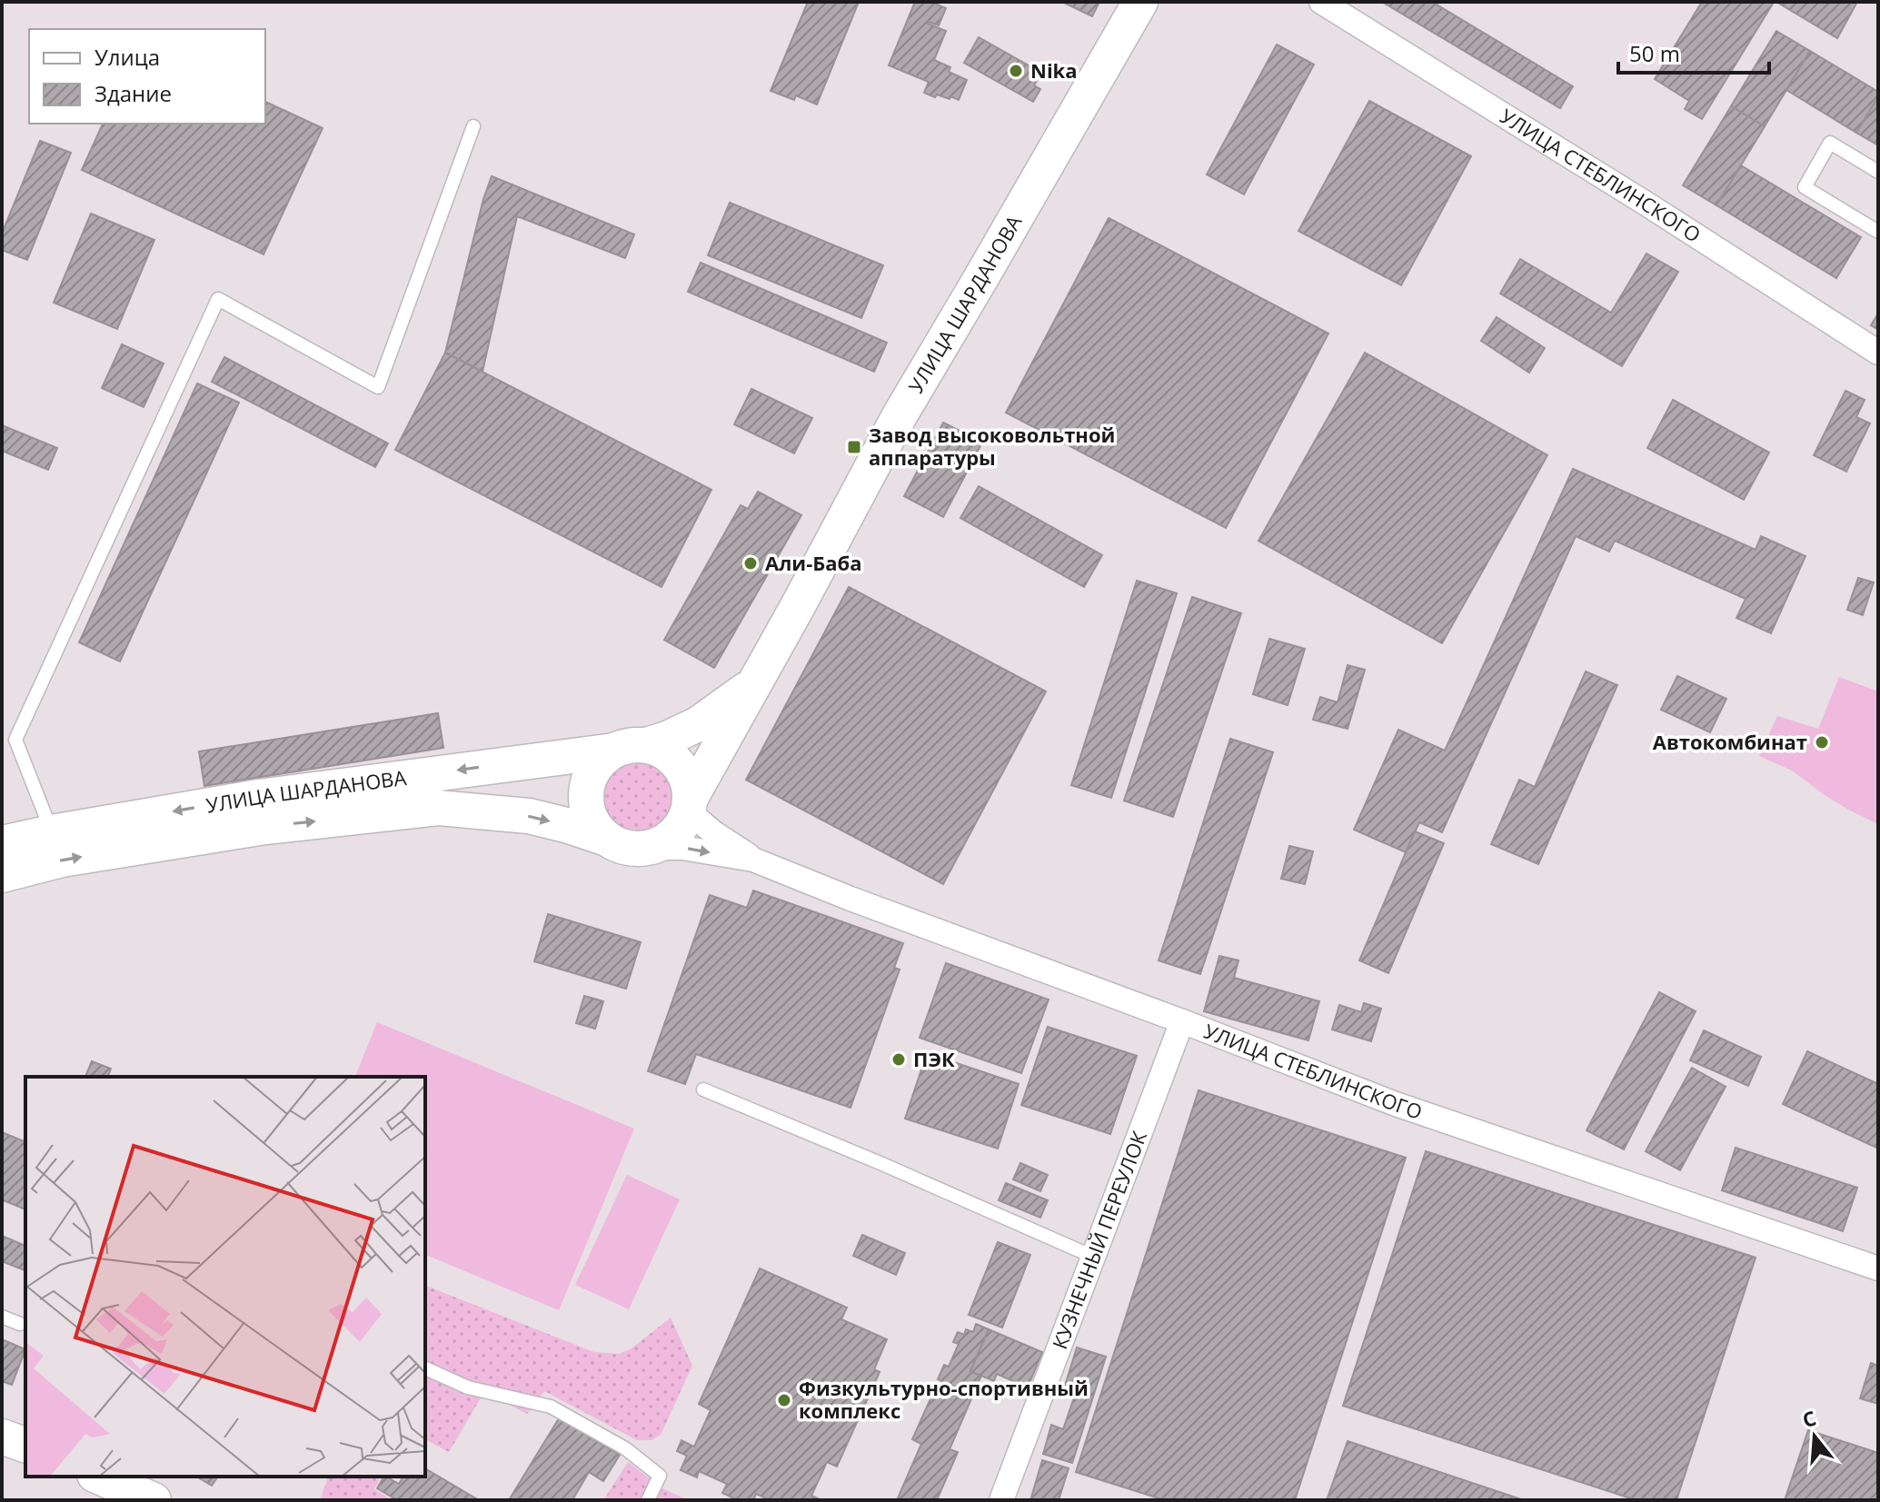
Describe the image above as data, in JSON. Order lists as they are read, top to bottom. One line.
{"streets":{"main road":["УЛИЦА ШАРДАНОВА"],"street":["УЛИЦА СТЕБЛИНСКОГО","КУЗНЕЧНЫЙ ПЕРЕУЛОК"]},"crossings":[["УЛИЦА СТЕБЛИНСКОГО","КУЗНЕЧНЫЙ ПЕРЕУЛОК"]],"places":{"other":["Nika","Али-Баба","Автокомбинат","ПЭК","Физкультурно-спортивный комплекс"],"transit":["Завод высоковольтной аппаратуры"]},"legend":["Улица","Здание"],"scale_bar":"50 m","north":"top"}
